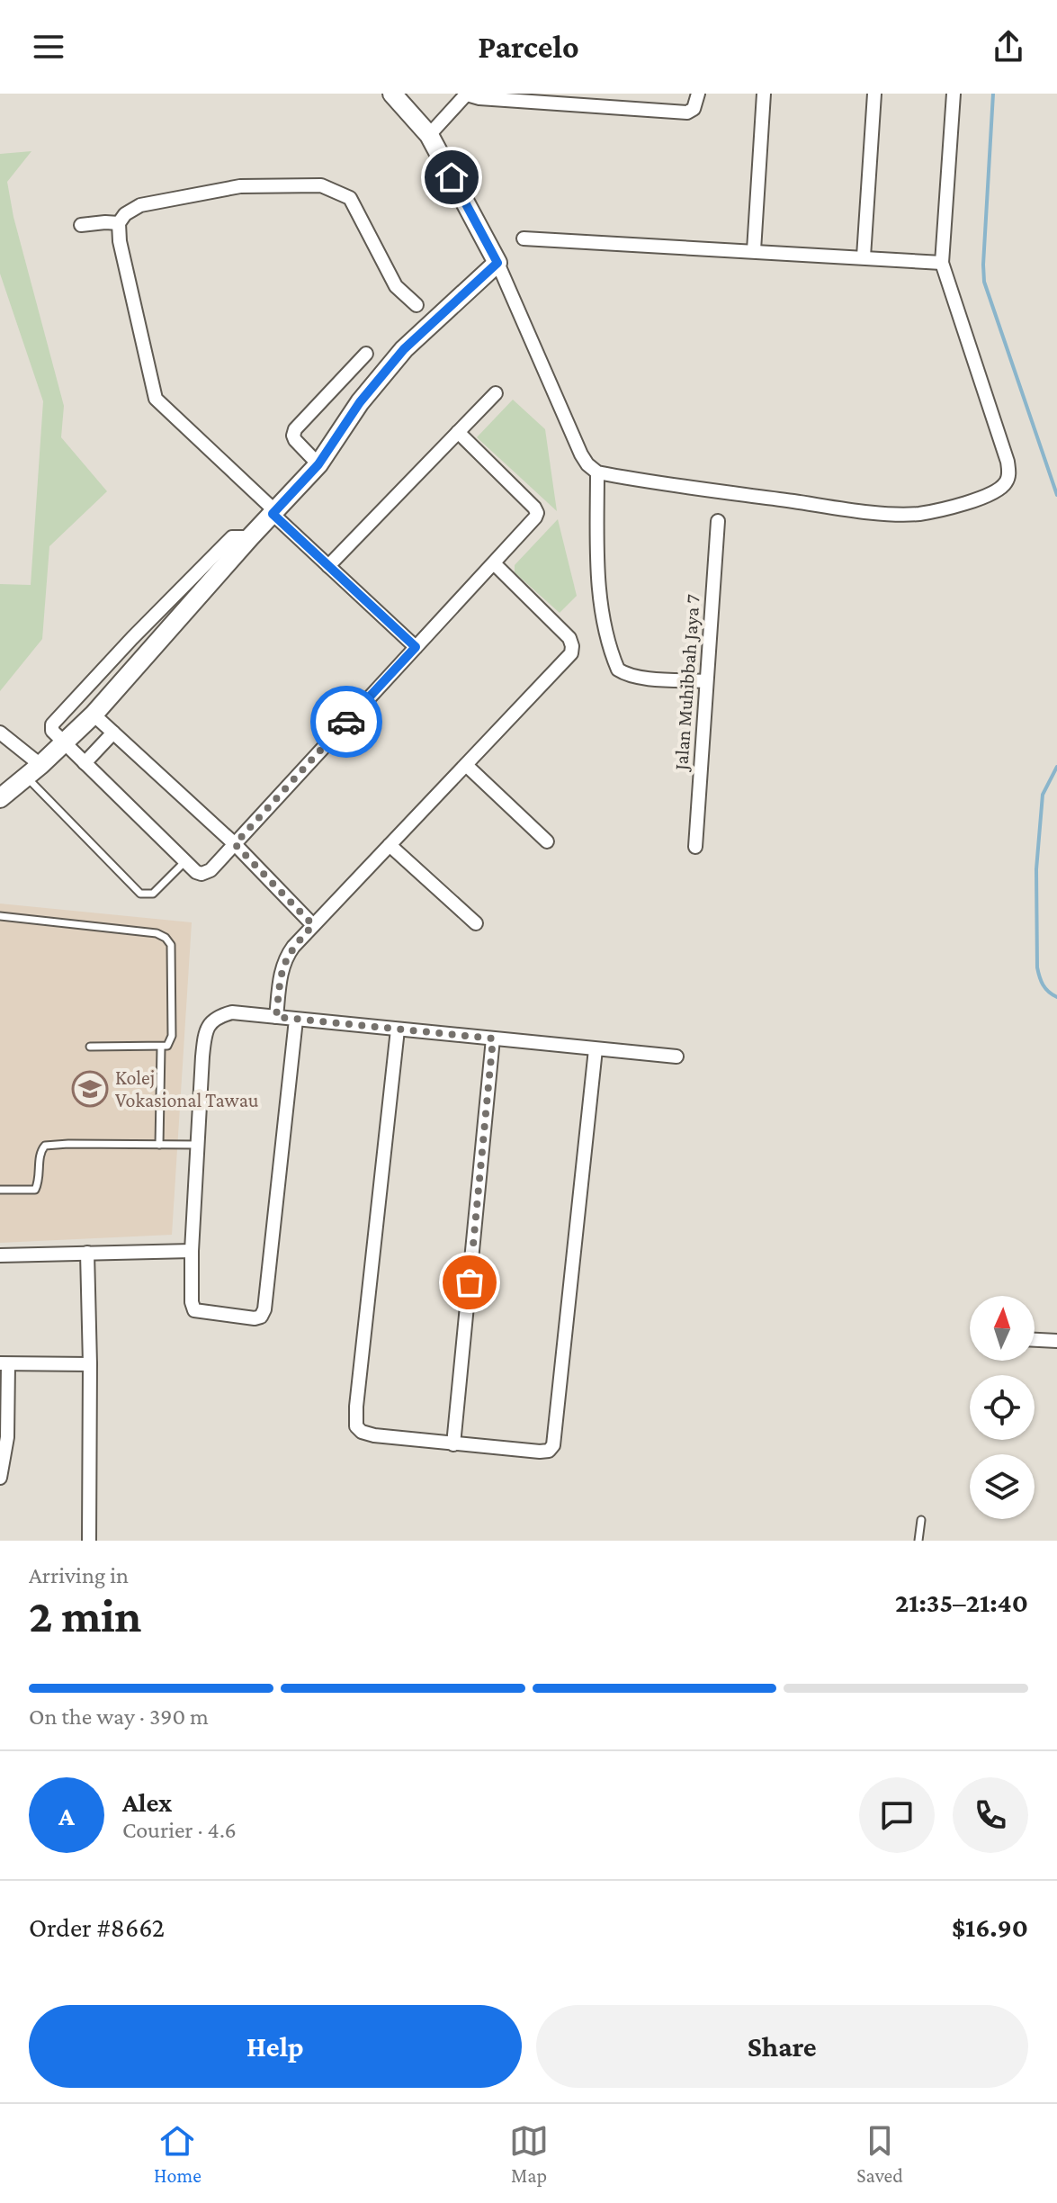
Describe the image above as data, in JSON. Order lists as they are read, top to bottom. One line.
{"streets":{"street":["Jalan Muhibbah Jaya 7"]},"places":{"school or university":["Kolej Vokasional Tawau"]},"north":"top","page":{"header":"Parcelo","heading":["2 min","Arriving in","21:35–21:40"],"panel":["Alex","Courier · 4.6","Order #8662","$16.90"],"bar":"On the way · 390 m","round":"A","buttons":["Help","Share"],"tabs":["Home","Map","Saved"]}}
